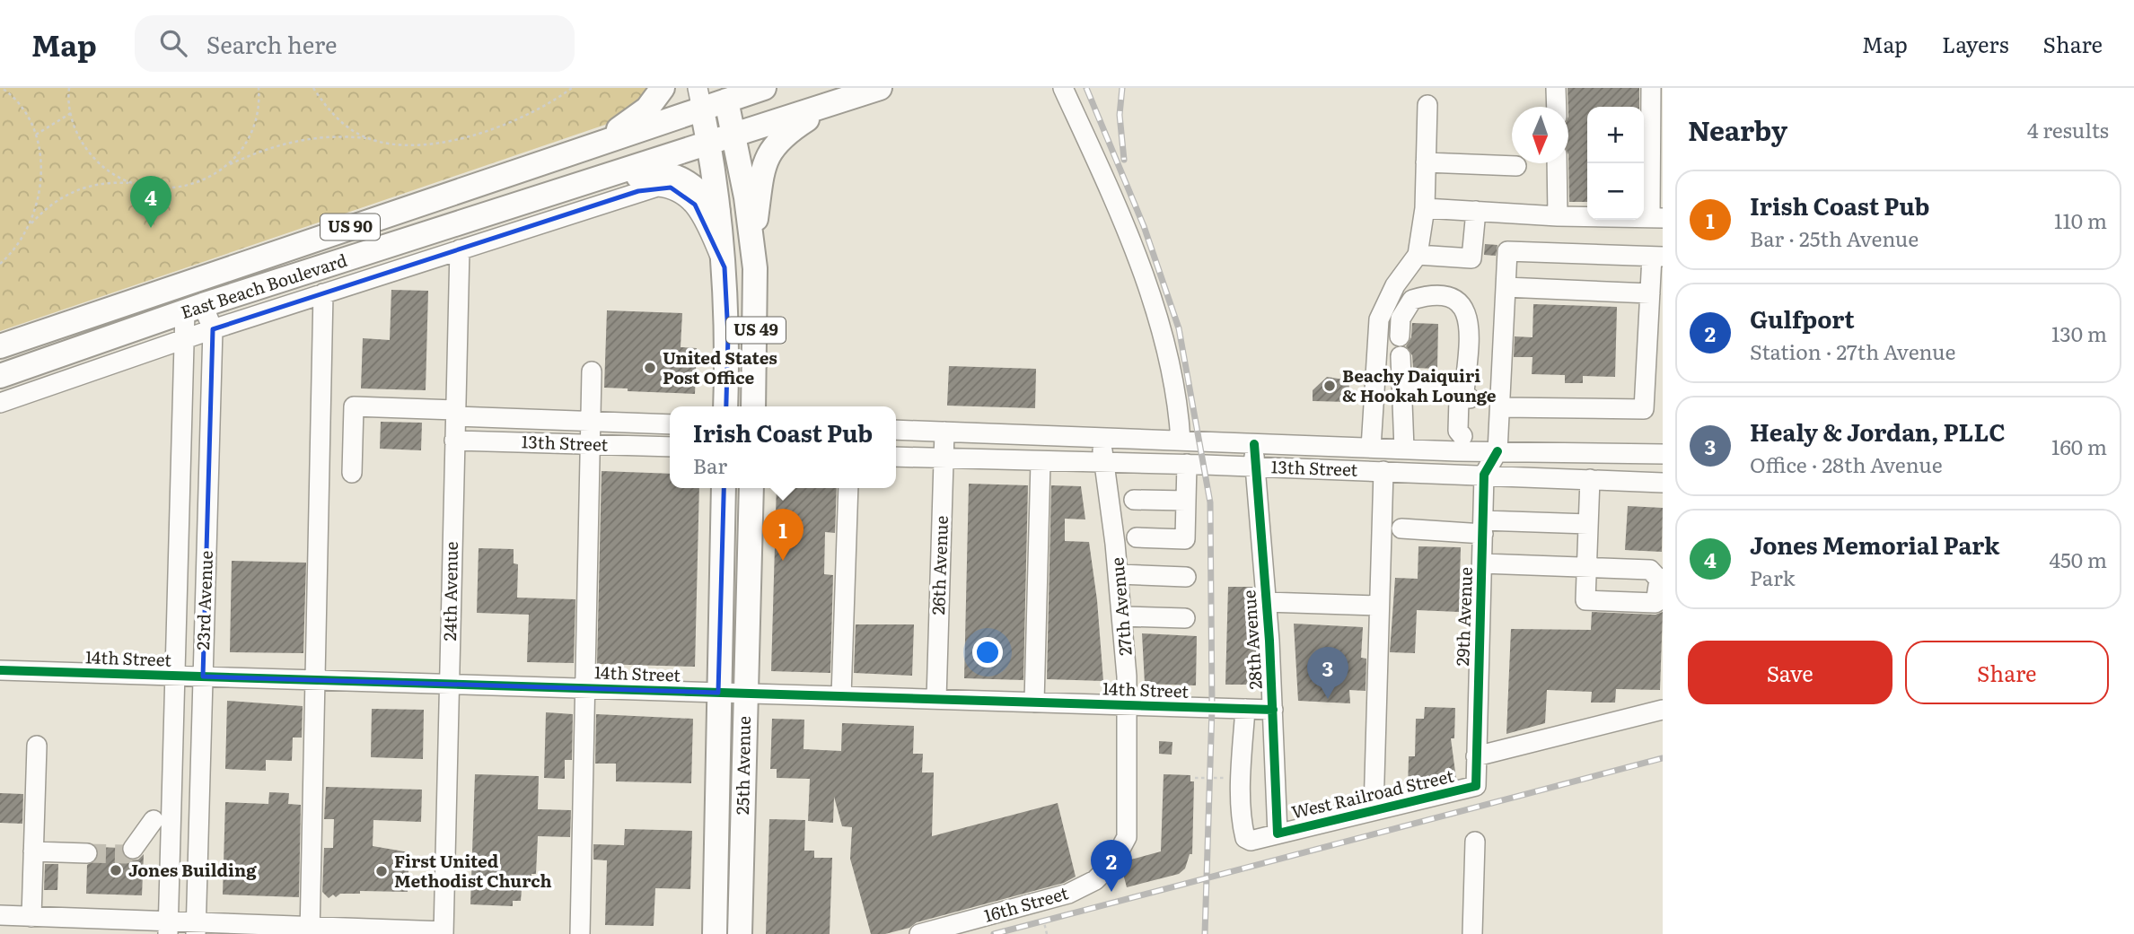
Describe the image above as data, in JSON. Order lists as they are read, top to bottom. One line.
{"streets":{"main road":["US 90","East Beach Boulevard","US 49","25th Avenue"],"street":["13th Street","26th Avenue","24th Avenue","23rd Avenue","27th Avenue","29th Avenue","28th Avenue","14th Street","West Railroad Street","16th Street"]},"crossings":[["US 90","East Beach Boulevard"],["US 90","US 49"],["East Beach Boulevard","US 49"],["East Beach Boulevard","23rd Avenue"],["13th Street","26th Avenue"],["13th Street","24th Avenue"],["13th Street","27th Avenue"],["13th Street","29th Avenue"],["13th Street","28th Avenue"],["26th Avenue","14th Street"],["24th Avenue","14th Street"],["23rd Avenue","14th Street"],["27th Avenue","14th Street"],["27th Avenue","16th Street"],["29th Avenue","West Railroad Street"],["28th Avenue","14th Street"],["28th Avenue","West Railroad Street"],["14th Street","25th Avenue"]],"places":["United States Post Office","Beachy Daiquiri & Hookah Lounge","Jones Building","First United Methodist Church"],"north":"bottom","page":{"header":"Map","search":"Search here","nav":["Map","Layers","Share"],"heading":["Nearby","4 results"],"map_buttons":["+","−"],"list":[{"mark":"1","name":"Irish Coast Pub","note":"Bar · 25th Avenue","value":"110 m"},{"mark":"2","name":"Gulfport","note":"Station · 27th Avenue","value":"130 m"},{"mark":"3","name":"Healy & Jordan, PLLC","note":"Office · 28th Avenue","value":"160 m"},{"mark":"4","name":"Jones Memorial Park","note":"Park","value":"450 m"}],"pins":["4","1","3","2"],"popup":["Irish Coast Pub","Bar"],"buttons":["Save","Share"]}}
